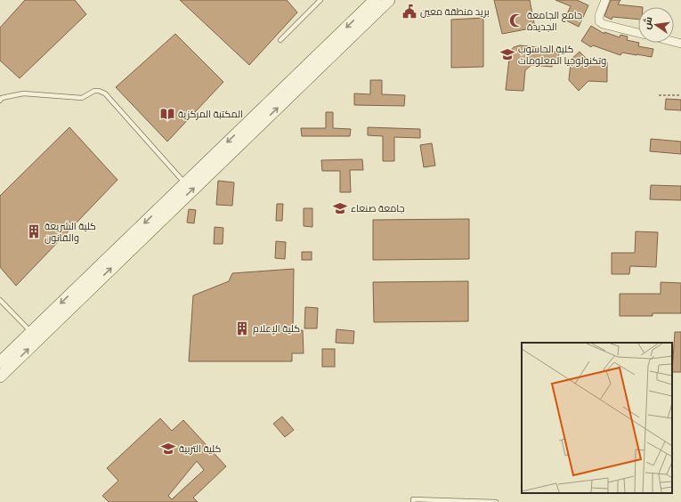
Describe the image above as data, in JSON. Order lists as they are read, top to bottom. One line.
{"places":{"public building":["بريد منطقة معين"],"mosque":["جامع الجامعة الجديدة"],"school or university":["كلية الحاسوب وتكنولوجيا المعلومات","جامعة صنعاء","كلية التربية"],"library":["المكتبة المركزية"],"building":["كلية الشريعة والقانون","كلية الإعلام"]},"north":"left"}
